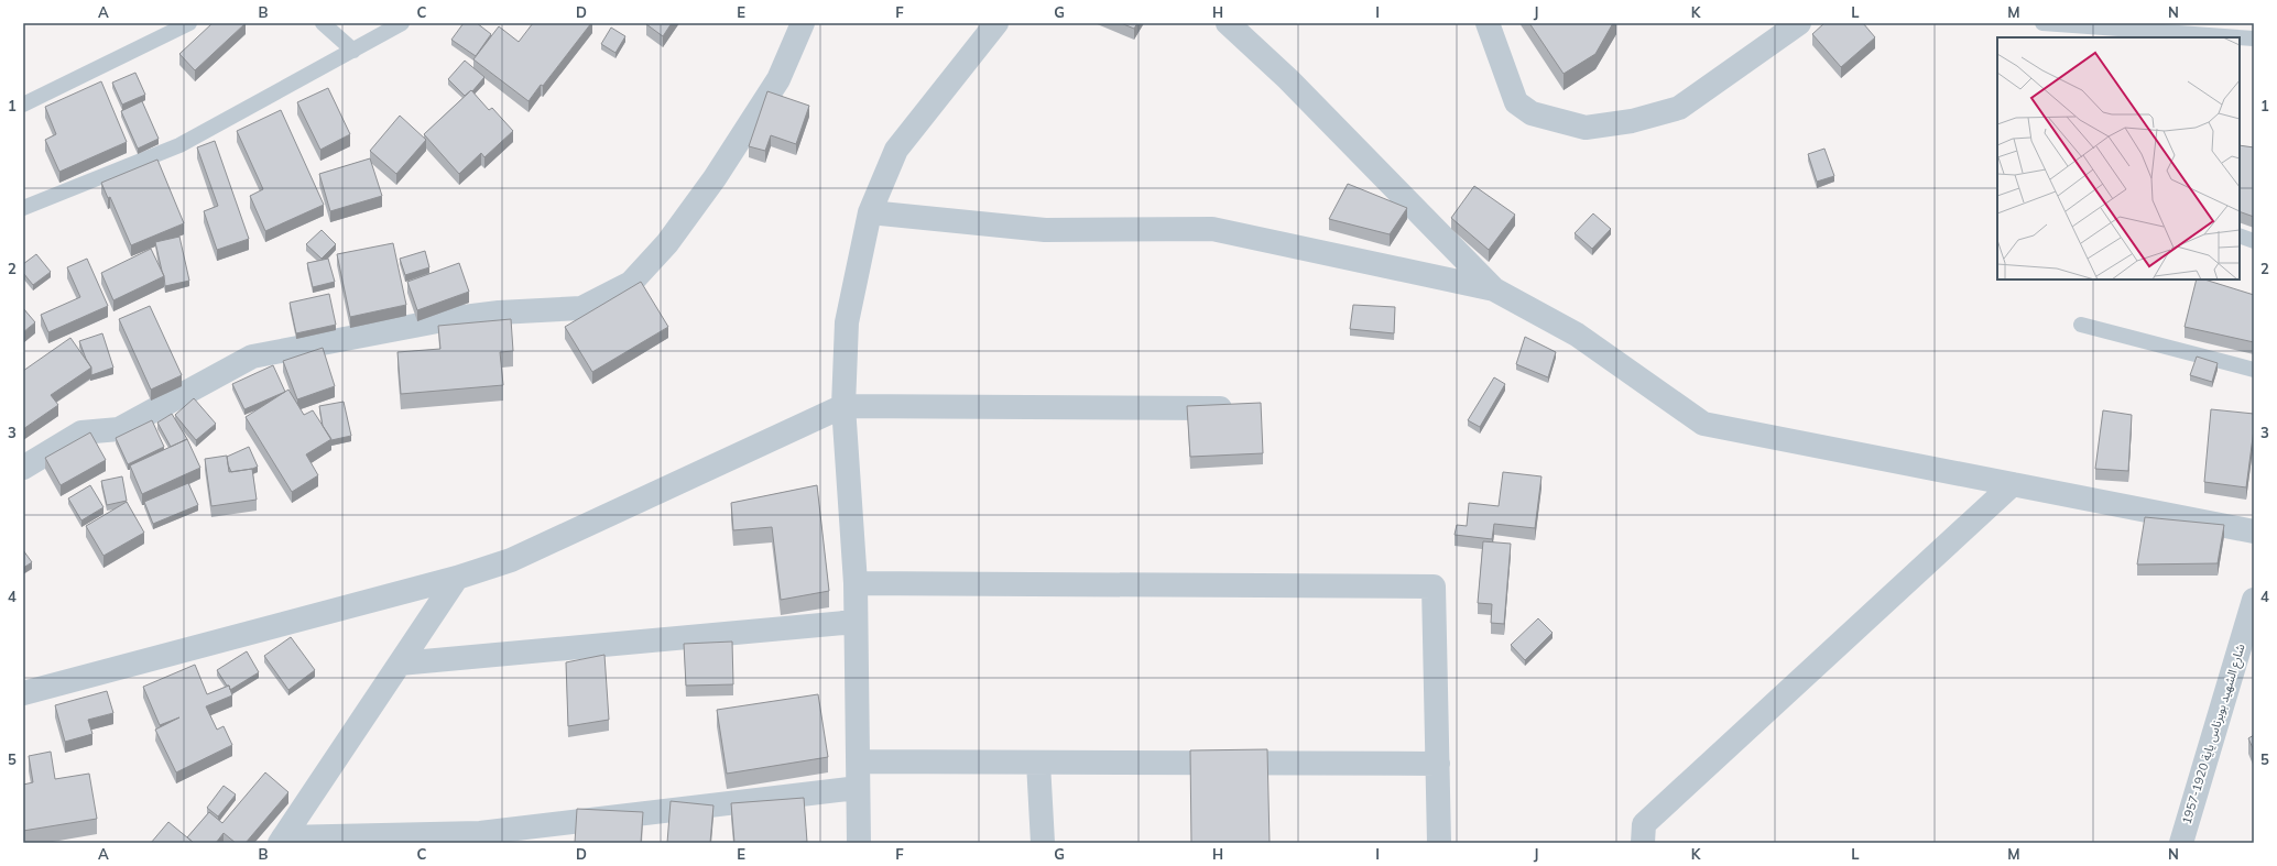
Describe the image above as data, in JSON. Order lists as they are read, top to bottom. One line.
{"streets":{"street":["شارع الشهيد بوبرناس ياية 1920-1957"]},"grid":{"columns":["A","B","C","D","E","F","G","H","I","J","K","L","M","N"],"rows":["1","2","3","4","5"]}}
